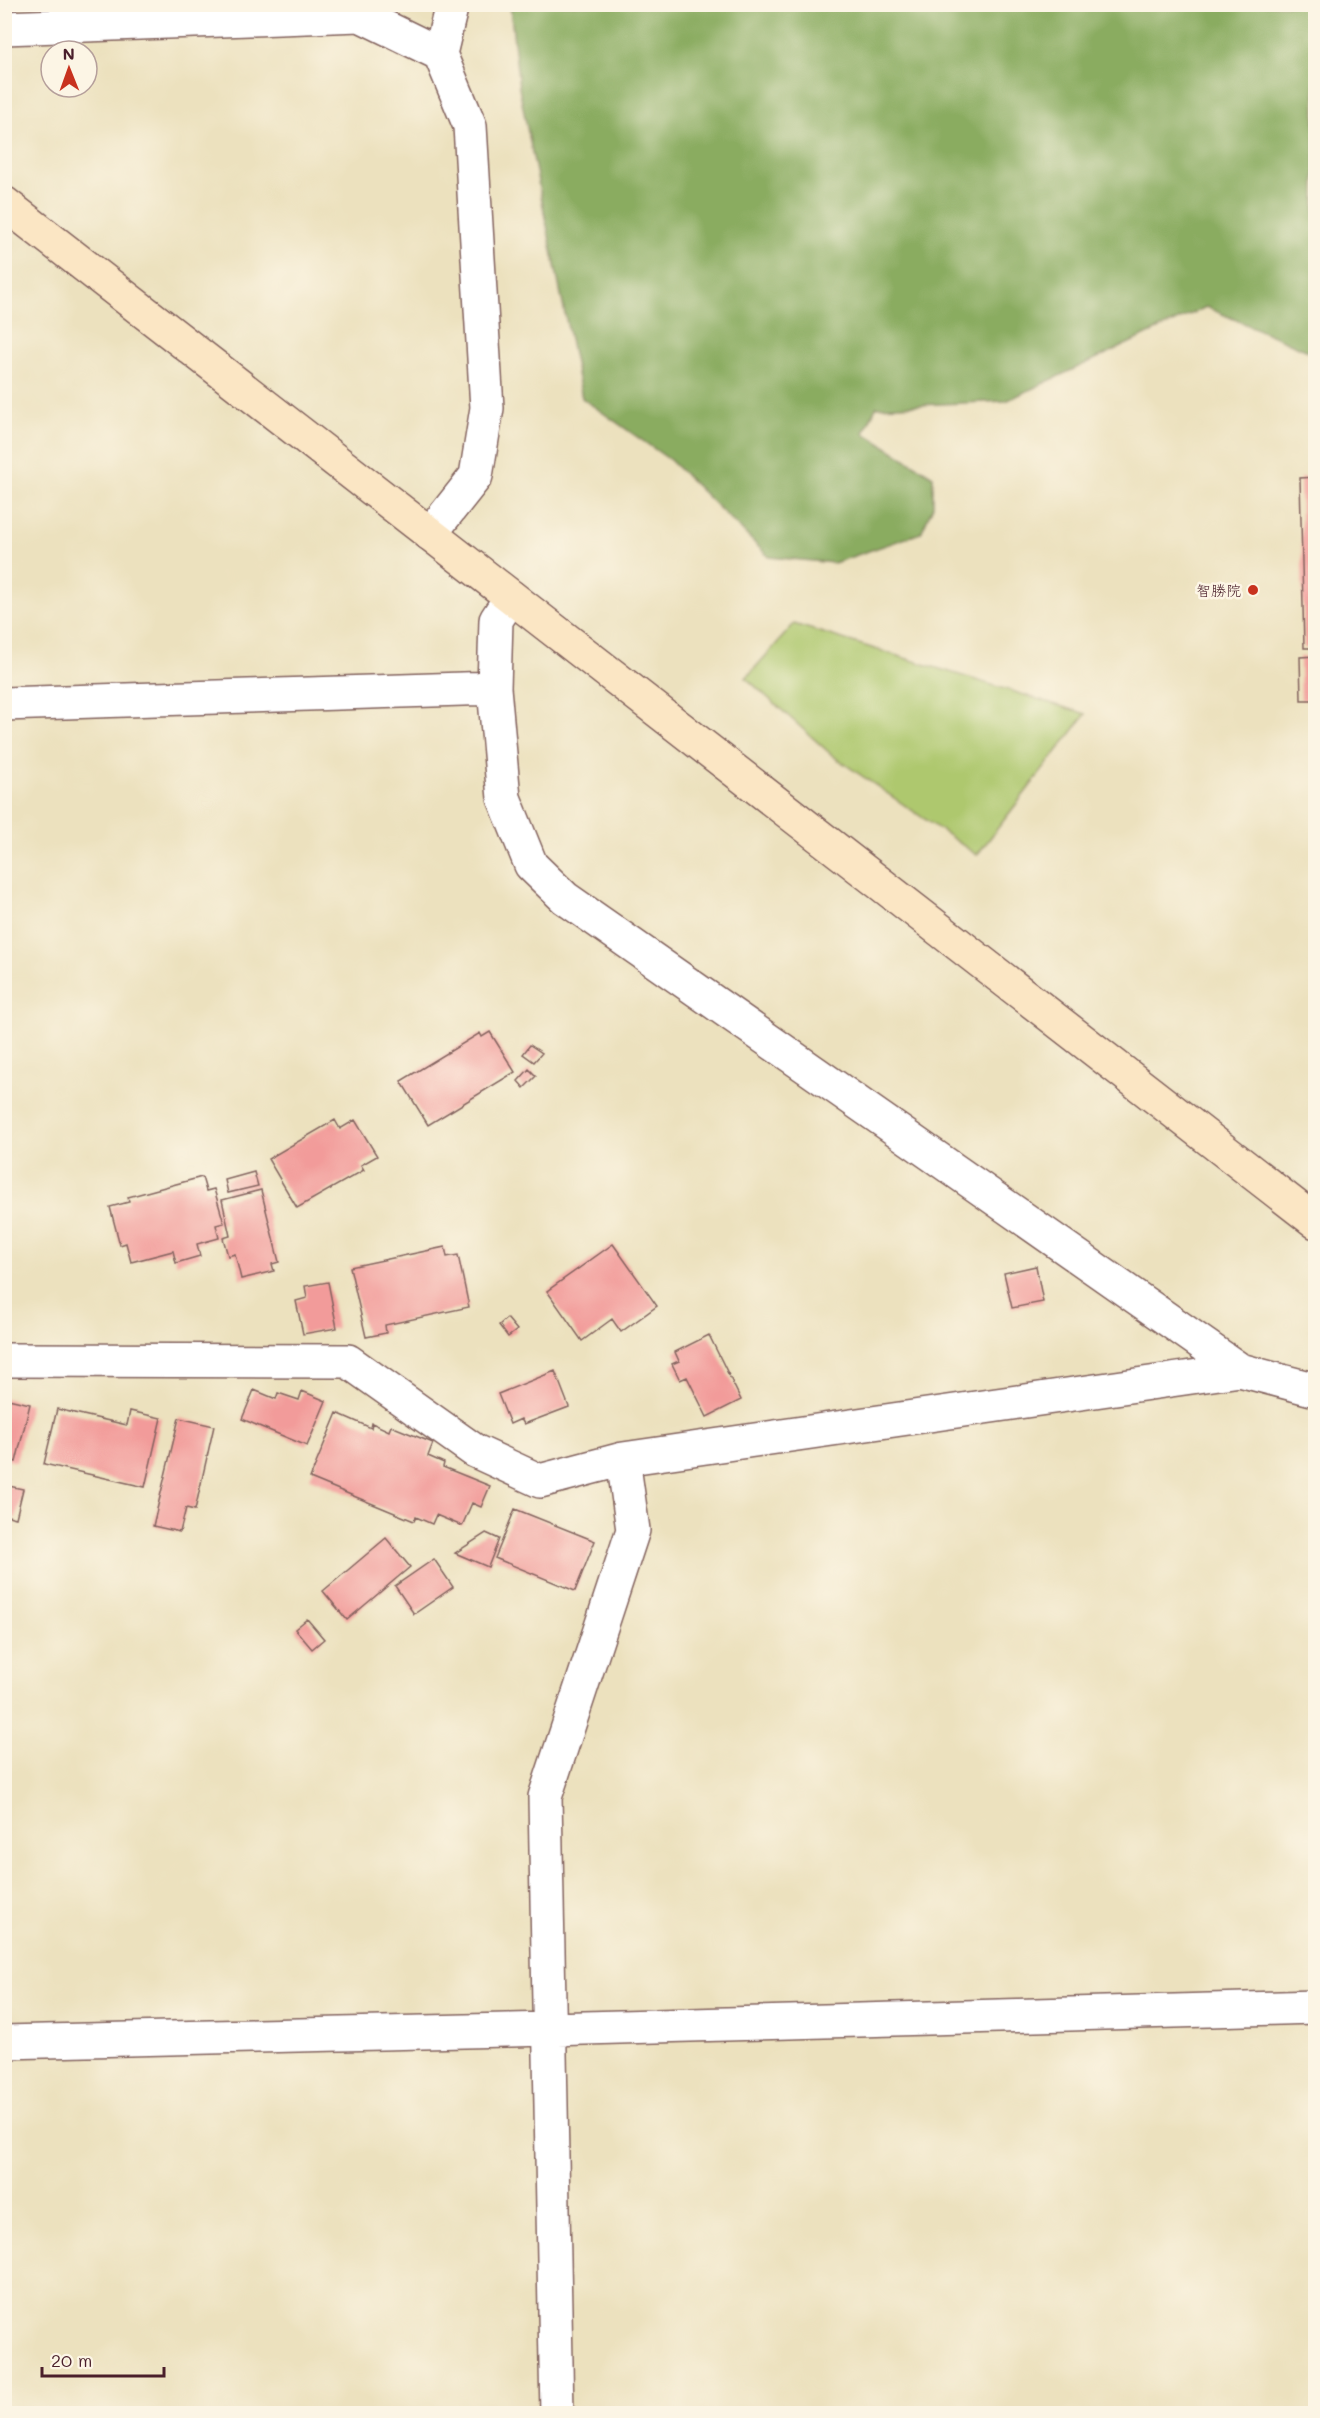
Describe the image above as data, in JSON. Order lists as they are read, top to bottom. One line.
{"places":["智勝院"],"scale_bar":"20 m","north":"top"}
